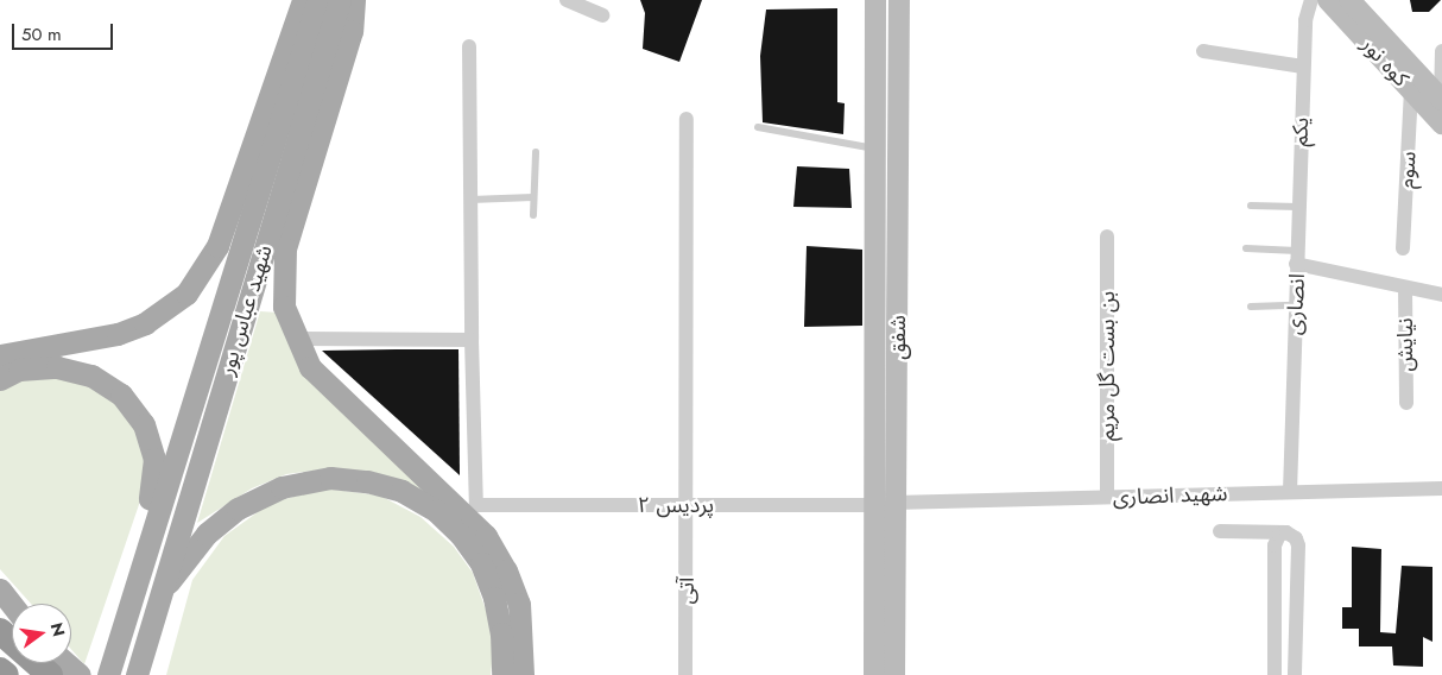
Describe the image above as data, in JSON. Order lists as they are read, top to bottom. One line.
{"streets":{"main road":["کوه نور","شهید عباس پور","شفق"],"street":["یکم","سوم","انصاری","نیایش","بن بست گل مریم","شهید انصاری","پردیس ۲","آتی"]},"crossings":[["کوه نور","سوم"],["یکم","انصاری"],["انصاری","نیایش"],["انصاری","شهید انصاری"],["شفق","شهید انصاری"],["شفق","پردیس ۲"],["بن بست گل مریم","شهید انصاری"],["پردیس ۲","آتی"]],"scale_bar":"50 m","north":"right"}
